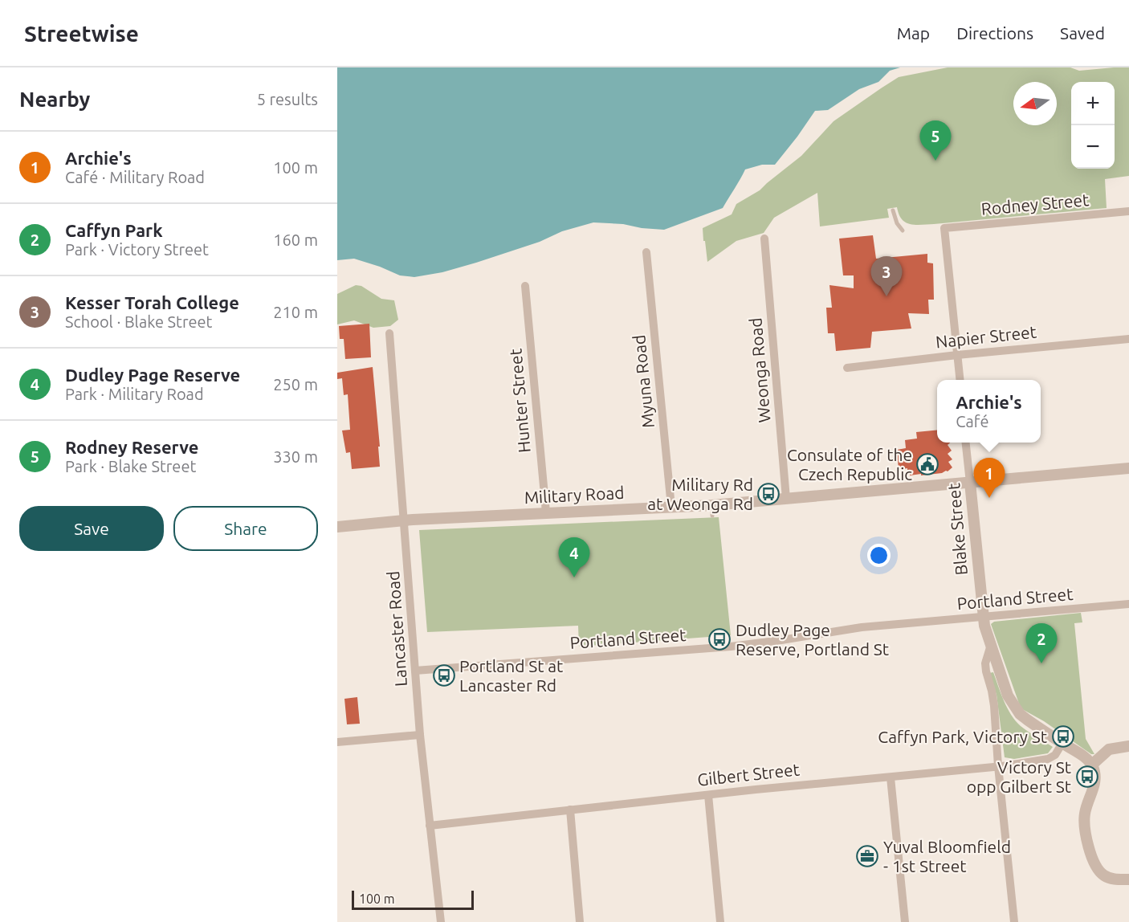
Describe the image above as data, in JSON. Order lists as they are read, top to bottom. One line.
{"streets":{"street":["Rodney Street","Napier Street","Weonga Road","Myuna Road","Hunter Street","Military Road","Blake Street","Portland Street","Lancaster Road","Gilbert Street"]},"crossings":[["Rodney Street","Napier Street"],["Weonga Road","Military Road"],["Myuna Road","Military Road"],["Hunter Street","Military Road"],["Military Road","Blake Street"],["Military Road","Lancaster Road"],["Blake Street","Portland Street"],["Blake Street","Gilbert Street"],["Portland Street","Lancaster Road"],["Lancaster Road","Gilbert Street"]],"places":{"public building":["Consulate of the Czech Republic"],"bus stop":["Military Rd at Weonga Rd","Dudley Page Reserve, Portland St","Portland St at Lancaster Rd","Caffyn Park, Victory St","Victory St opp Gilbert St"],"office":["Yuval Bloomfield - 1st Street"]},"scale_bar":"100 m","north":"left","page":{"header":"Streetwise","nav":["Map","Directions","Saved"],"heading":["Nearby","5 results"],"map_buttons":["+","−"],"pins":["5","3","1","4","2"],"list":[{"mark":"1","name":"Archie's","note":"Café · Military Road","value":"100 m"},{"mark":"2","name":"Caffyn Park","note":"Park · Victory Street","value":"160 m"},{"mark":"3","name":"Kesser Torah College","note":"School · Blake Street","value":"210 m"},{"mark":"4","name":"Dudley Page Reserve","note":"Park · Military Road","value":"250 m"},{"mark":"5","name":"Rodney Reserve","note":"Park · Blake Street","value":"330 m"}],"popup":["Archie's","Café"],"buttons":["Save","Share"],"scale":"100 m"}}
